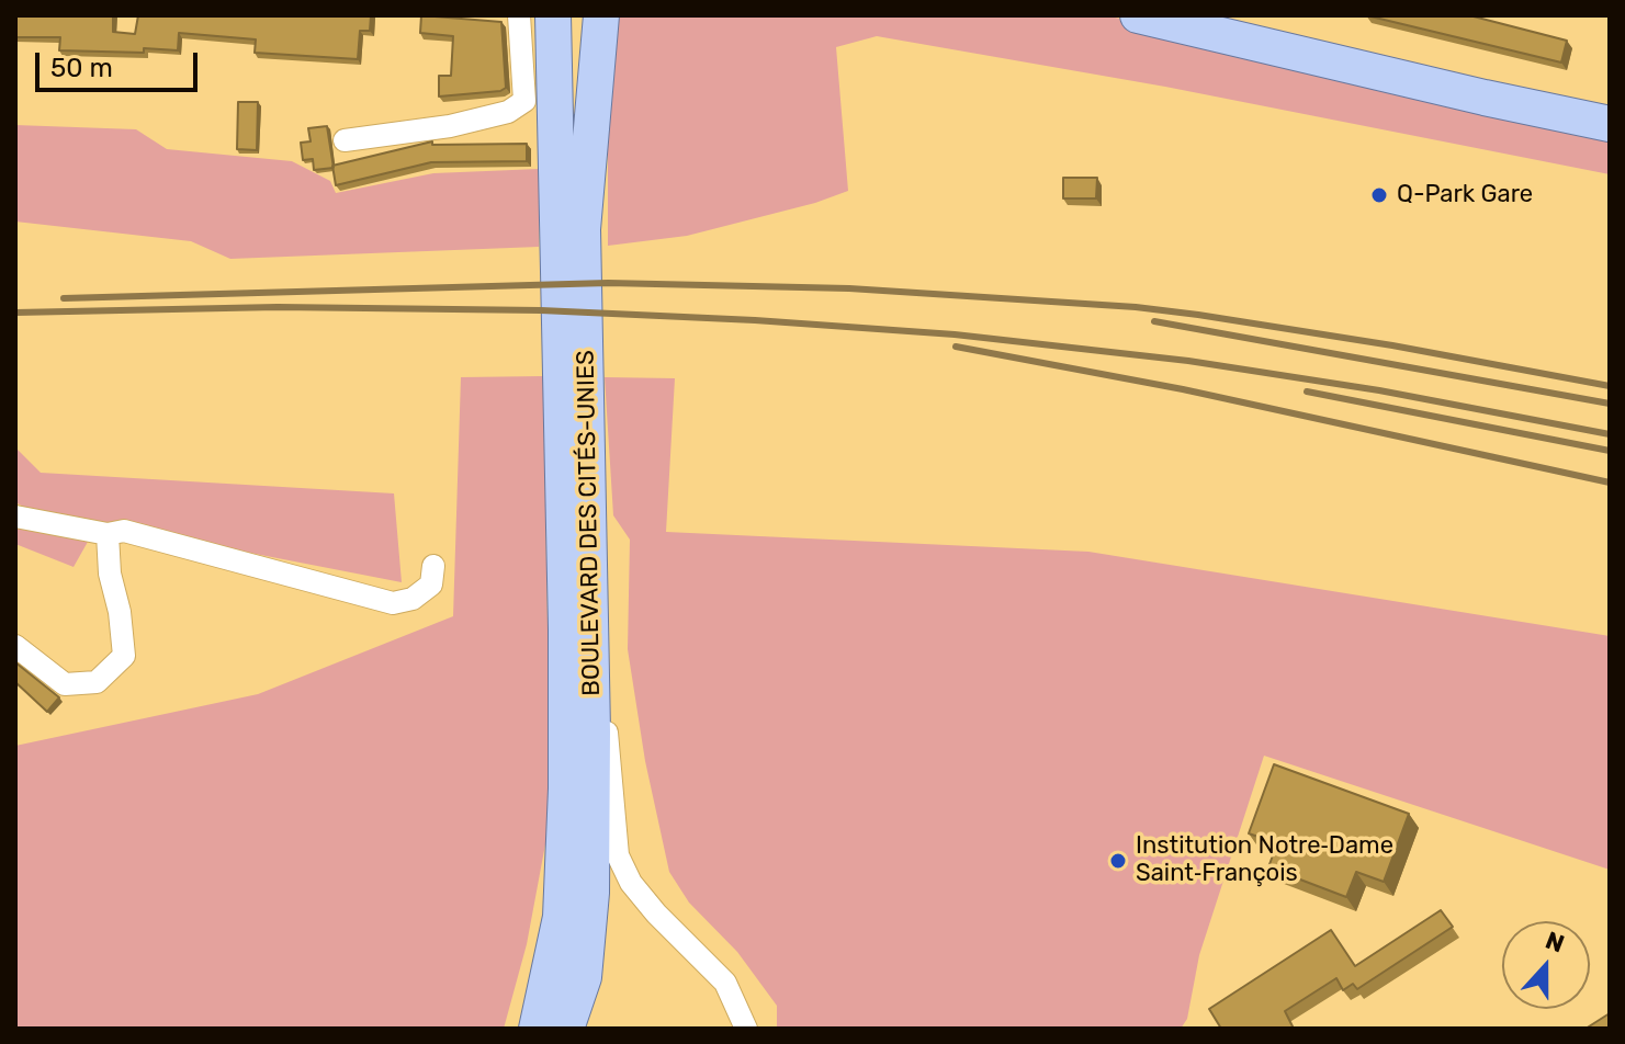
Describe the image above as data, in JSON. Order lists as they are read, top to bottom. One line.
{"streets":{"main road":["BOULEVARD DES CITÉS-UNIES"]},"places":["Q-Park Gare","Institution Notre‐Dame Saint‐François"],"scale_bar":"50 m","north":"top"}
